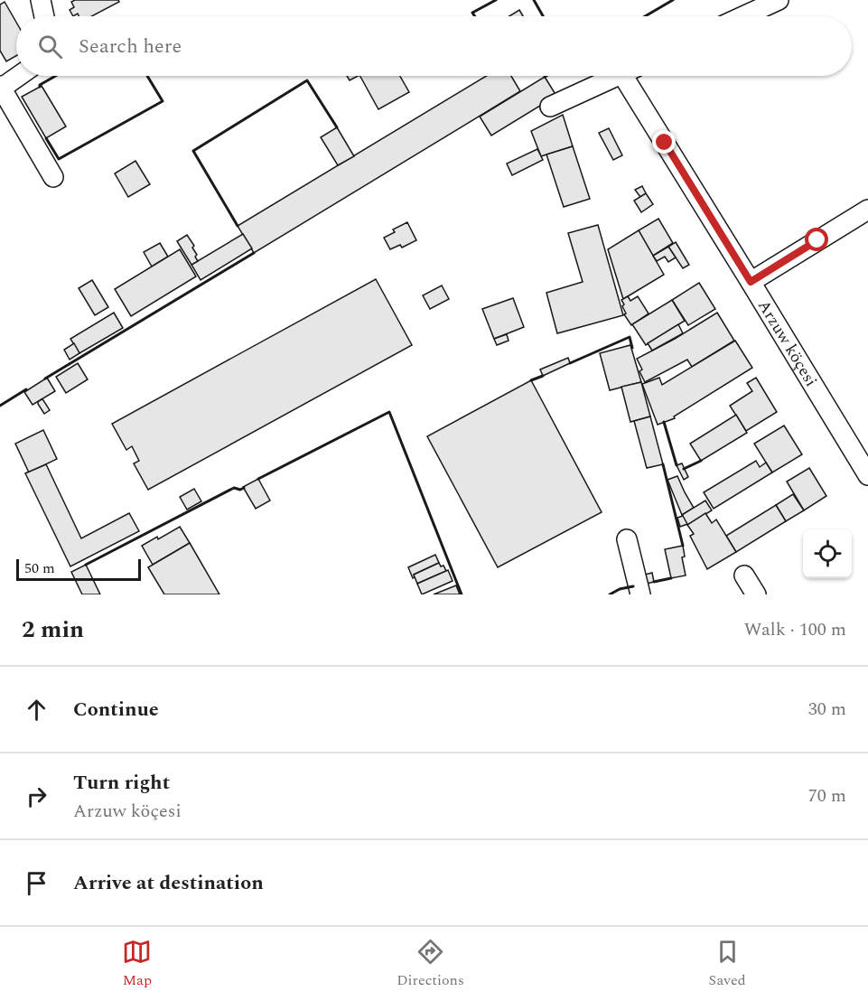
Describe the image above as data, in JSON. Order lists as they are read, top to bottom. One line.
{"streets":{"street":["Arzuw köçesi"]},"scale_bar":"50 m","page":{"search":"Search here","scale":"50 m","heading":["2 min","Walk · 100 m"],"list":[["Continue","30 m"],["Turn right","Arzuw köçesi","70 m"],"Arrive at destination"],"nav":["Map","Directions","Saved"]}}
